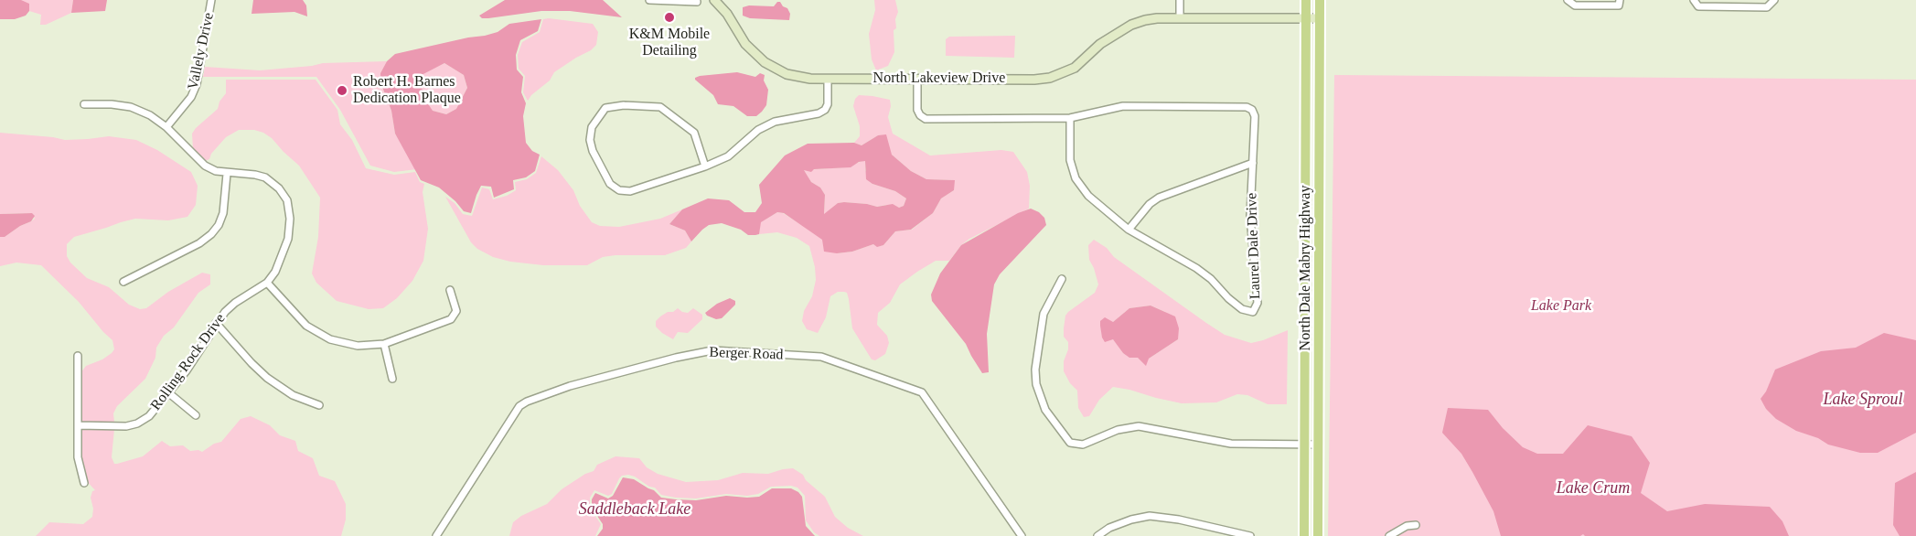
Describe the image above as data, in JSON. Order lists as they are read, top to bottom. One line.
{"streets":{"main road":["North Dale Mabry Highway"],"street":["Vallely Drive","North Lakeview Drive","Laurel Dale Drive","Berger Road","Rolling Rock Drive"]},"crossings":[["Vallely Drive","Rolling Rock Drive"],["North Lakeview Drive","Laurel Dale Drive"],["North Lakeview Drive","North Dale Mabry Highway"]],"water":["Lake Sproul","Lake Crum","Saddleback Lake"],"parks":["Lake Park"],"places":["K&M Mobile Detailing","Robert H. Barnes Dedication Plaque"]}
